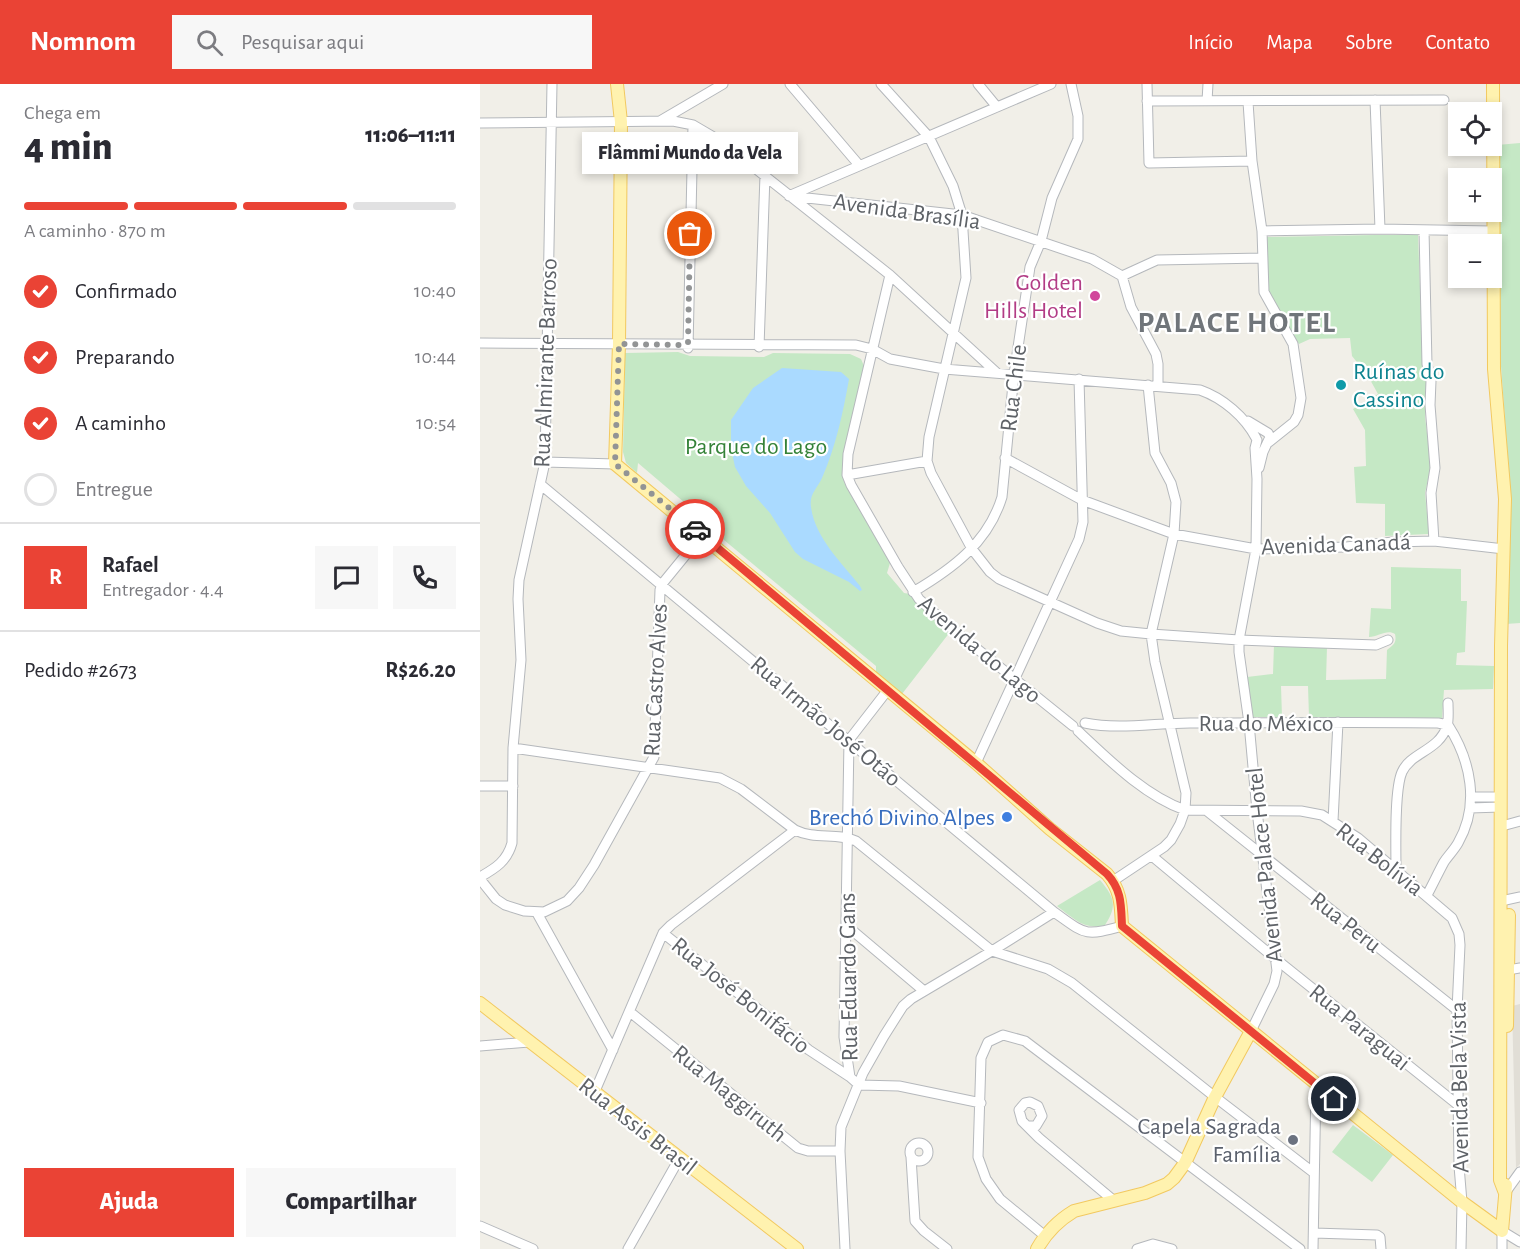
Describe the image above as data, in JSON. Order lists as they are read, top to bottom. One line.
{"streets":{"main road":["Avenida Palace Hotel","Rua Assis Brasil"],"street":["Avenida Brasília","Rua Almirante Barroso","Rua Chile","Avenida Canadá","Avenida do Lago","Rua Castro Alves","Rua Irmão José Otão","Rua do México","Rua Bolívia","Rua Peru","Rua Eduardo Gans","Rua José Bonifácio","Rua Paraguai","Avenida Bela Vista","Rua Maggiruth"]},"crossings":[["Avenida Brasília","Rua Chile"],["Rua Almirante Barroso","Rua Irmão José Otão"],["Rua Chile","Avenida Canadá"],["Rua Chile","Avenida do Lago"],["Avenida Canadá","Avenida Palace Hotel"],["Avenida do Lago","Rua do México"],["Avenida do Lago","Rua Bolívia"],["Rua Castro Alves","Rua Irmão José Otão"],["Rua Irmão José Otão","Rua Eduardo Gans"],["Rua do México","Avenida Palace Hotel"],["Rua Bolívia","Avenida Palace Hotel"],["Rua Bolívia","Rua Peru"],["Rua Bolívia","Avenida Bela Vista"],["Avenida Palace Hotel","Rua Peru"],["Avenida Palace Hotel","Rua Paraguai"],["Rua Peru","Avenida Bela Vista"],["Rua Eduardo Gans","Rua José Bonifácio"],["Rua Paraguai","Avenida Bela Vista"]],"districts":["PALACE HOTEL"],"parks":["Parque do Lago"],"places":["Flâmmi Mundo da Vela","Golden Hills Hotel","Ruínas do Cassino","Brechó Divino Alpes","Capela Sagrada Família"],"page":{"header":"Nomnom","search":"Pesquisar aqui","nav":["Início","Mapa","Sobre","Contato"],"heading":["4 min","Chega em","11:06–11:11"],"panel":["Rafael","Entregador · 4.4","Pedido #2673","R$26.20"],"map_buttons":["+","−"],"bubble":"Flâmmi Mundo da Vela","bar":"A caminho · 870 m","list":[["Confirmado","10:40"],["Preparando","10:44"],["A caminho","10:54"],"Entregue"],"round":"R","buttons":["Ajuda","Compartilhar"]}}
